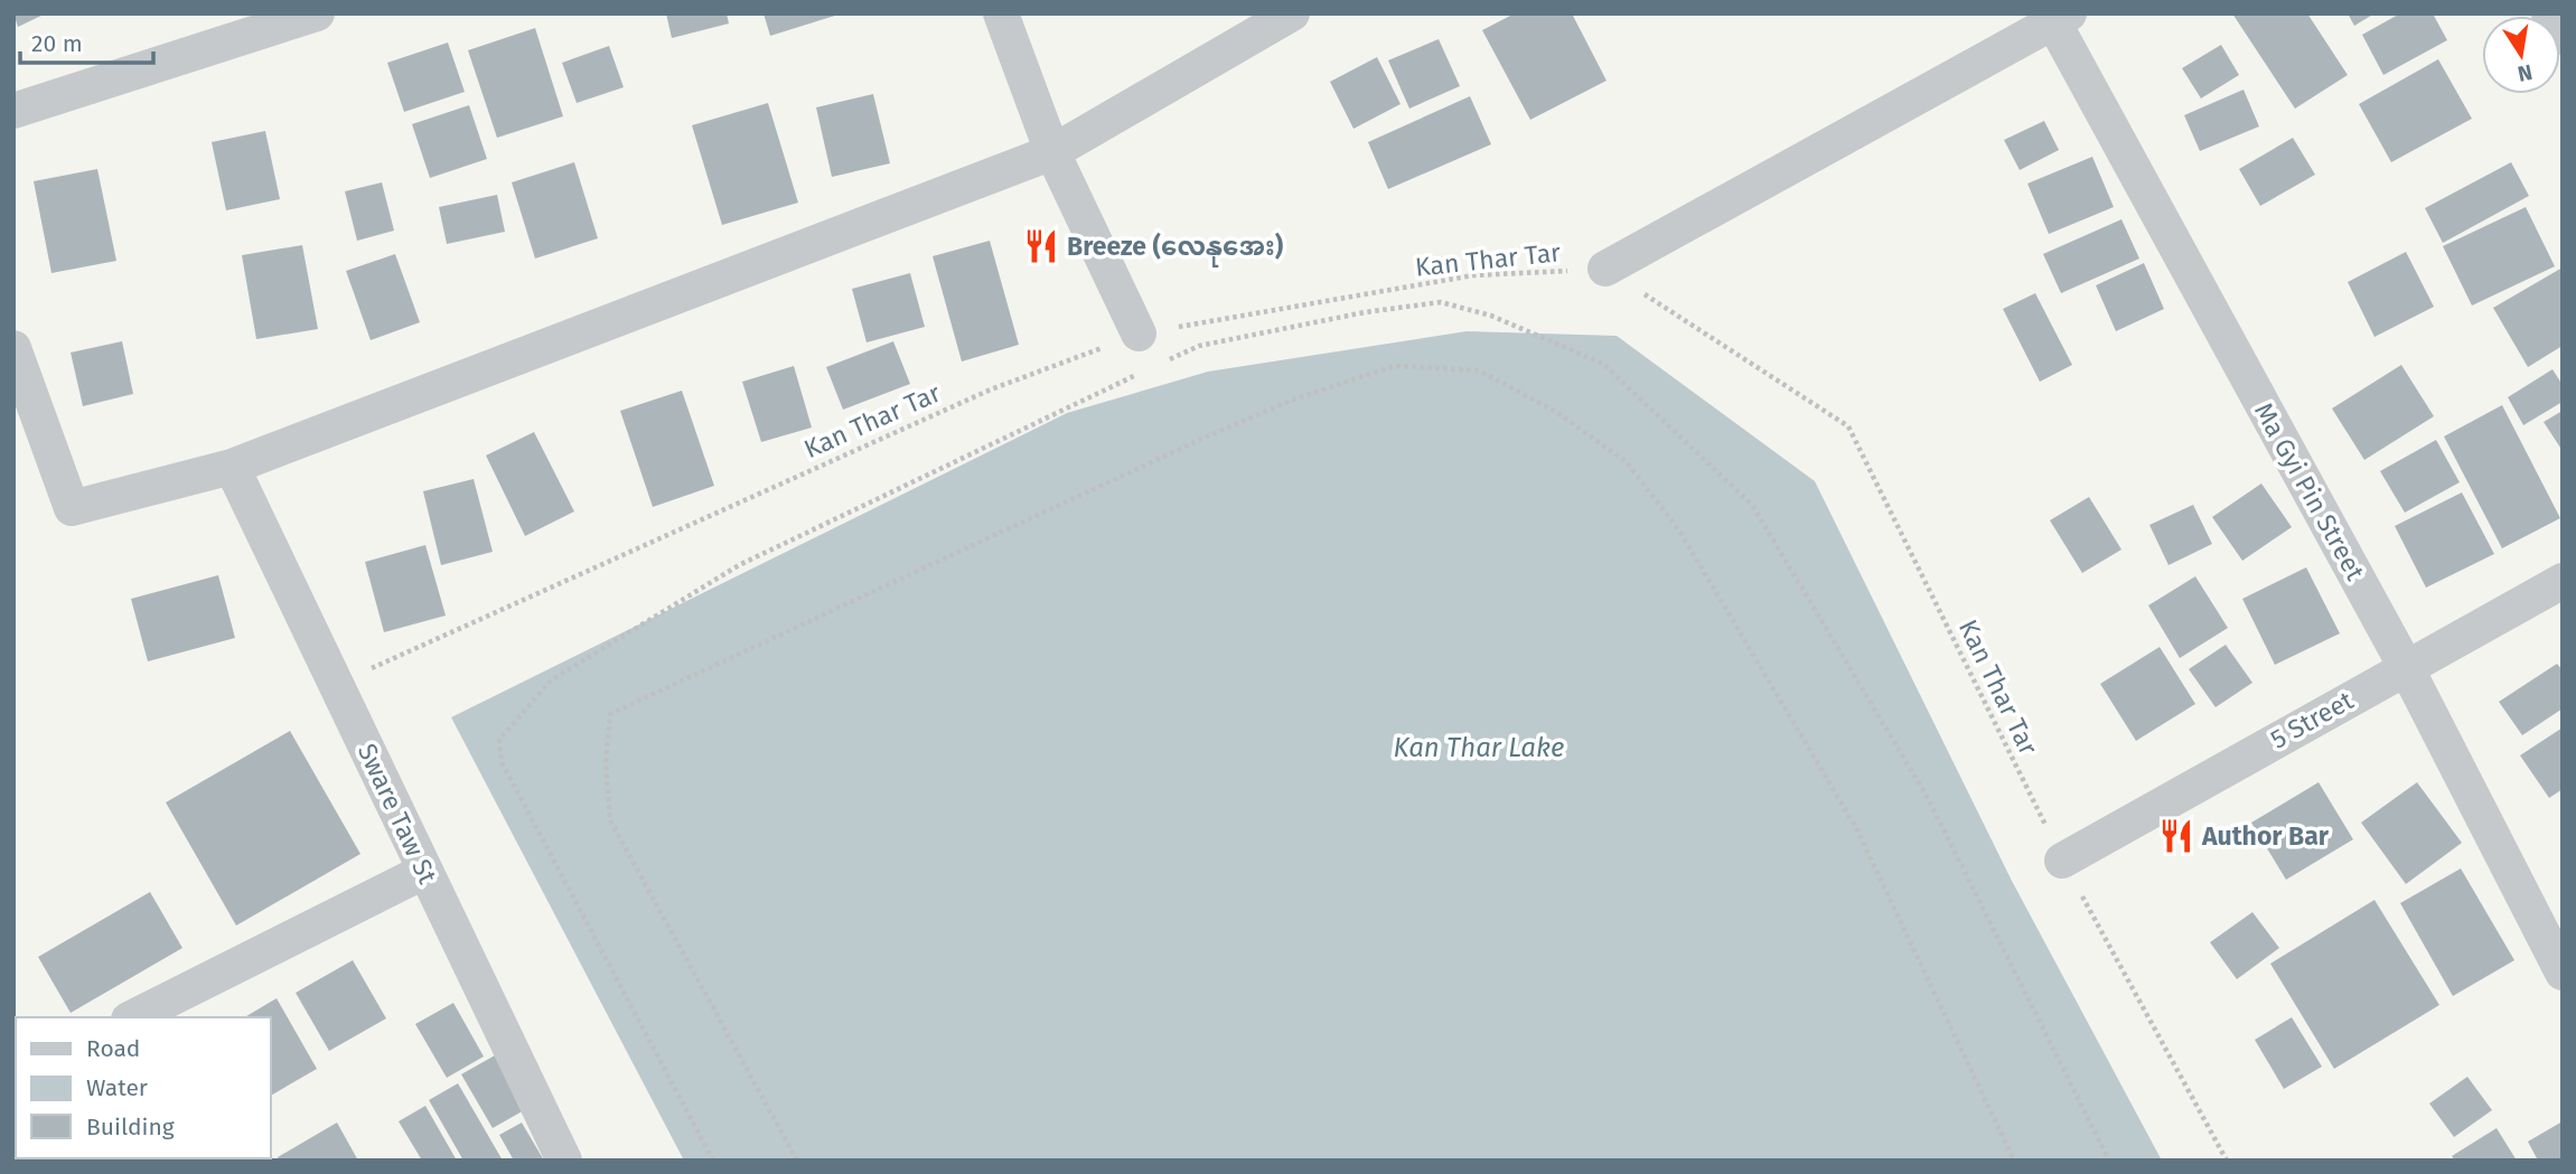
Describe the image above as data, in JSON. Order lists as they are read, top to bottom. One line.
{"streets":{"street":["Ma Gyi Pin Street","5 Street","Sware Taw St"],"path":["Kan Thar Tar"]},"crossings":[["Kan Thar Tar","5 Street"],["Kan Thar Tar","Sware Taw St"],["Ma Gyi Pin Street","5 Street"]],"water":["Kan Thar Lake"],"places":{"restaurant":["Breeze (လေနုအေး)","Author Bar"]},"legend":["Road","Water","Building"],"scale_bar":"20 m","north":"bottom"}
